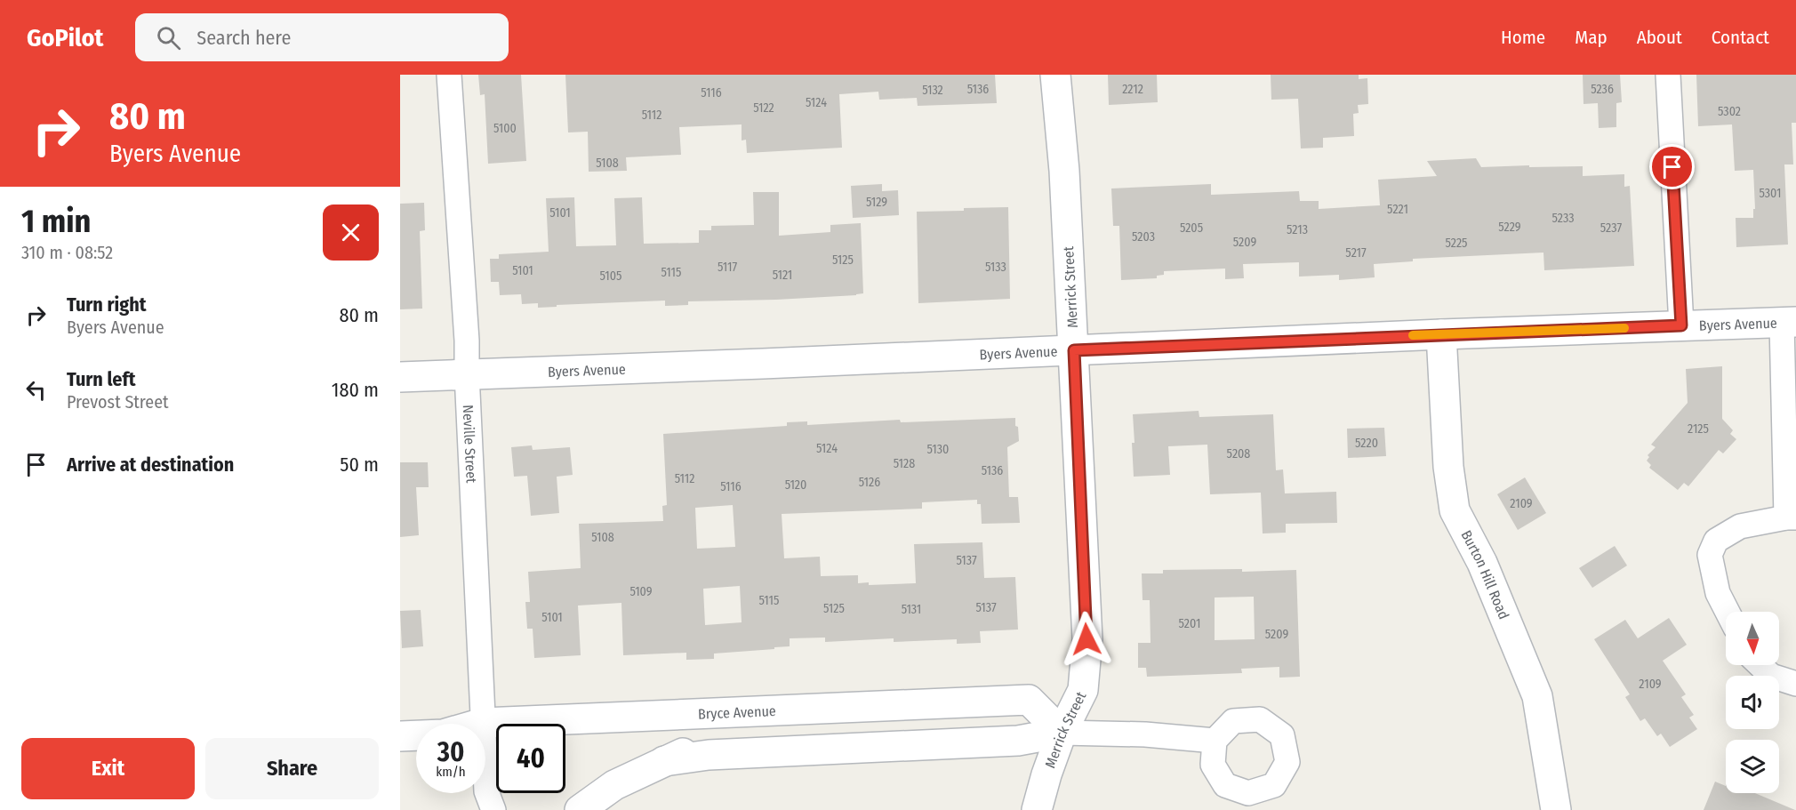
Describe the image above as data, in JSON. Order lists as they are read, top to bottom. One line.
{"streets":{"street":["Merrick Street","Byers Avenue","Neville Street","Burton Hill Road","Bryce Avenue"]},"crossings":[["Merrick Street","Byers Avenue"],["Merrick Street","Bryce Avenue"],["Byers Avenue","Neville Street"],["Byers Avenue","Burton Hill Road"],["Neville Street","Bryce Avenue"]],"house_numbers":["5136","2212","5236","5132","5116","5124","5122","5302","5112","5100","5108","5301","5129","5221","5101","5233","5229","5205","5237","5213","5203","5209","5225","5217","5125","5117","5133","5101","5115","5121","5105","2125","5220","5124","5130","5208","5128","5136","5112","5126","5120","5116","2109","5108","5137","5109","5115","5137","5125","5131","5101","5201","5209","2109"],"north":"bottom","page":{"header":"GoPilot","search":"Search here","nav":["Home","Map","About","Contact"],"turn":["80 m","Byers Avenue"],"heading":["1 min","310 m · 08:52"],"list":[{"name":"Turn right","note":"Byers Avenue","value":"80 m"},{"name":"Turn left","note":"Prevost Street","value":"180 m"},{"name":"Arrive at destination","value":"50 m"}],"speed":"30 km/h","limit":"40","buttons":["Exit","Share"]}}
